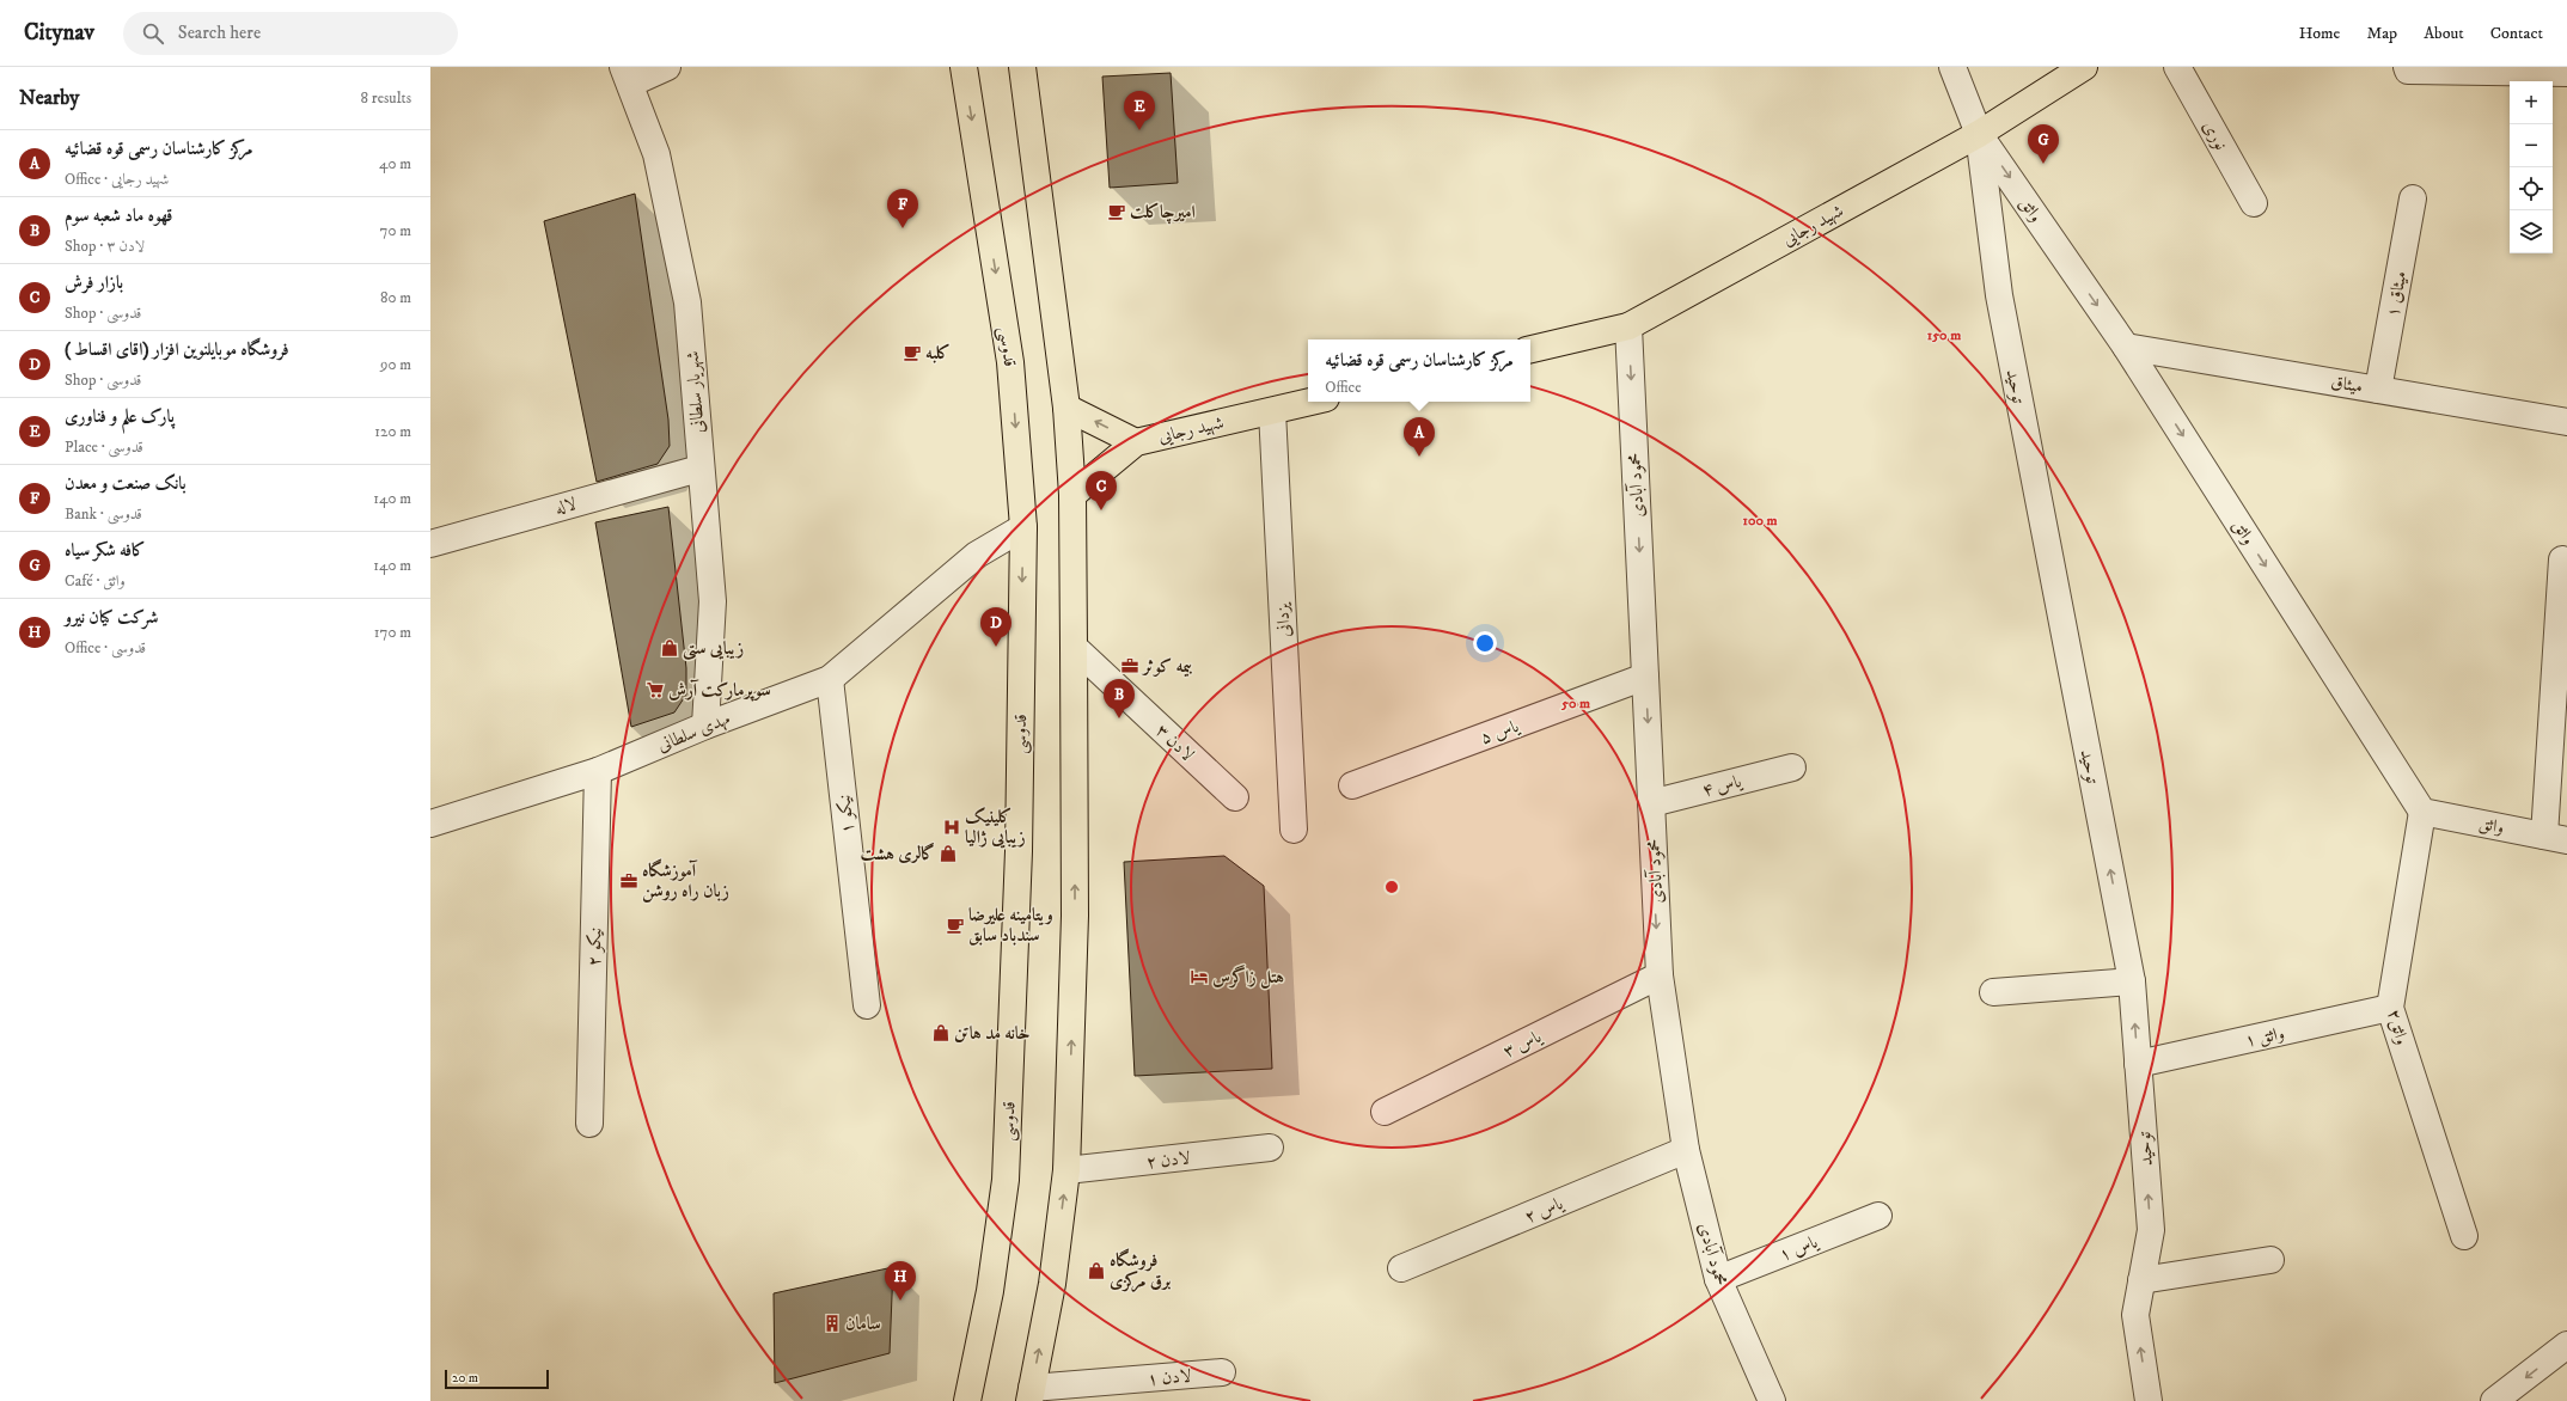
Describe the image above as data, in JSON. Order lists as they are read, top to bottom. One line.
{"streets":{"main road":["شهید رجایی","قدوسی"],"street":["نوری","واثق","میثاق ۱","میثاق","توحید","شهریار سلطانی","محمود آبادی","لاله","یزدانی","مهدی سلطانی","یاس ۵","لادن ۳","یاس ۴","نیکو ۱","نیکو ۲","واثق۲","واثق ۱","یاس ۳","لادن ۲","یاس ۲","یاس ۱","لادن ۱"]},"crossings":[["واثق","شهید رجایی"],["واثق","میثاق"],["واثق","توحید"],["واثق","واثق۲"],["شهید رجایی","توحید"],["شهید رجایی","محمود آبادی"],["شهید رجایی","یزدانی"],["میثاق ۱","میثاق"],["قدوسی","مهدی سلطانی"],["توحید","واثق ۱"],["شهریار سلطانی","لاله"],["شهریار سلطانی","مهدی سلطانی"],["محمود آبادی","یاس ۵"],["محمود آبادی","یاس ۴"],["محمود آبادی","یاس ۳"],["محمود آبادی","یاس ۲"],["محمود آبادی","یاس ۱"],["مهدی سلطانی","نیکو ۱"],["مهدی سلطانی","نیکو ۲"],["واثق۲","واثق ۱"]],"one_way":["واثق","توحید","محمود آبادی"],"places":{"cafe":["امیرچاکلت","کلبه","ویتامینه علیرضا سندباد سابق"],"shop":["زیبایی ستی","گالری هشت","خانه مد هاتن","فروشگاه برق مرکزی"],"office":["بیمه کوثر","آموزشگاه زبان راه روشن"],"supermarket":["سوپرمارکت آرش"],"hospital":["کلینیک زیبایی ژالیا"],"hotel":["هتل زاگرس"],"building":["سامان"]},"scale_bar":"20 m","page":{"header":"Citynav","search":"Search here","nav":["Home","Map","About","Contact"],"heading":["Nearby","8 results"],"map_buttons":["+","−"],"pins":["E","G","F","A","C","D","B","H"],"list":[{"mark":"A","name":"مرکز کارشناسان رسمی قوه قضائیه","note":"Office · شهید رجایی","value":"40 m"},{"mark":"B","name":"قهوه ماد شعبه سوم","note":"Shop · لادن ۳","value":"70 m"},{"mark":"C","name":"بازار فرش","note":"Shop · قدوسی","value":"80 m"},{"mark":"D","name":"فروشگاه موبایلنوین افزار (اقای اقساط )","note":"Shop · قدوسی","value":"90 m"},{"mark":"E","name":"پارک علم و فناوری","note":"Place · قدوسی","value":"120 m"},{"mark":"F","name":"بانک صنعت و معدن","note":"Bank · قدوسی","value":"140 m"},{"mark":"G","name":"کافه شکر سیاه","note":"Café · واثق","value":"140 m"},{"mark":"H","name":"شرکت کیان نیرو","note":"Office · قدوسی","value":"170 m"}],"popup":["مرکز کارشناسان رسمی قوه قضائیه","Office"],"scale":"20 m"},"rings":["150 m","100 m","50 m"]}
